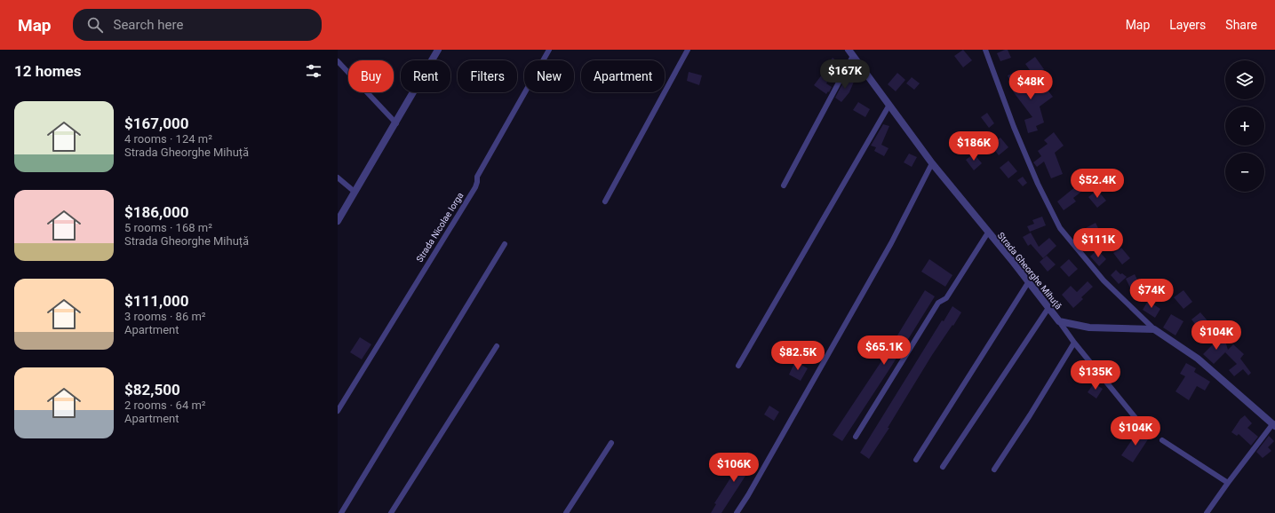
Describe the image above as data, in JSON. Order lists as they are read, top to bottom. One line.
{"streets":{"street":["Strada Nicolae Iorga","Strada Gheorghe Mihuță"]},"page":{"header":"Map","search":"Search here","nav":["Map","Layers","Share"],"heading":"12 homes","price":["$167K","$48K","$186K","$52.4K","$111K","$74K","$104K","$65.1K","$82.5K","$135K","$104K","$106K"],"map_buttons":["+","−"],"chip":["Buy","Rent","Filters","New","Apartment"],"list":[{"name":"$167,000","note":"4 rooms · 124 m² · Strada Gheorghe Mihuță"},{"name":"$186,000","note":"5 rooms · 168 m² · Strada Gheorghe Mihuță"},{"name":"$111,000","note":"3 rooms · 86 m² · Apartment"},{"name":"$82,500","note":"2 rooms · 64 m² · Apartment"}]}}
